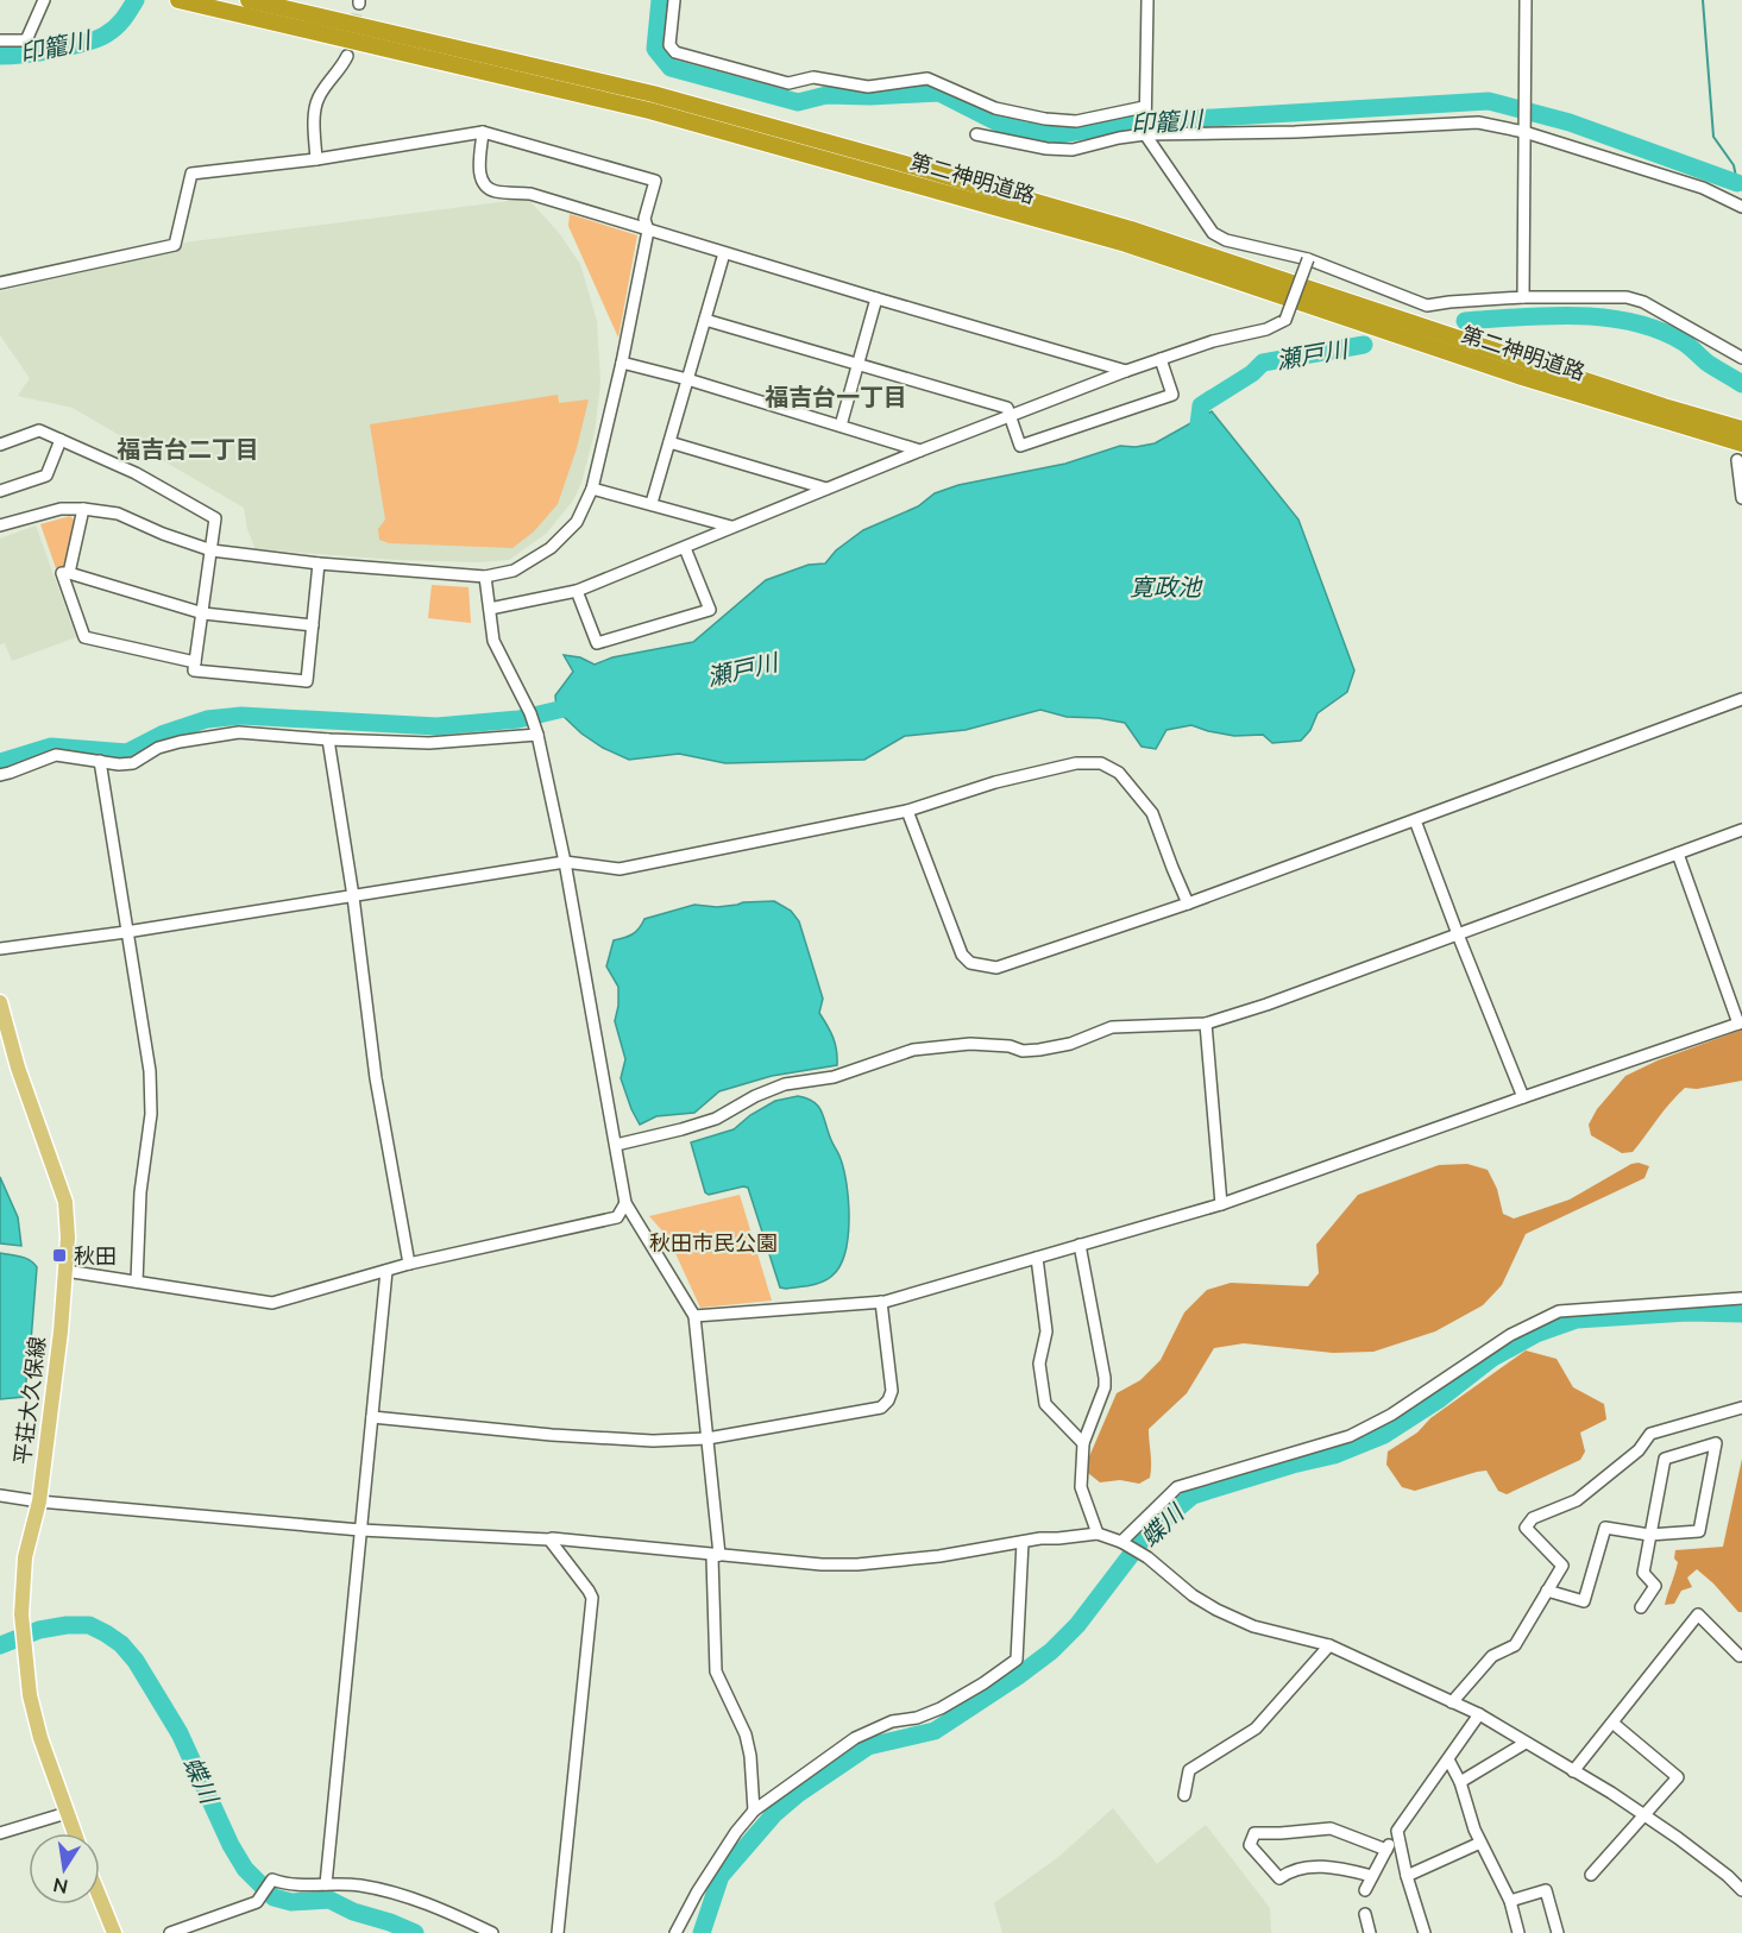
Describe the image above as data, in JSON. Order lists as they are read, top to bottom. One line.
{"streets":{"highway":["第二神明道路"],"main road":["平荘大久保線"]},"districts":["福吉台一丁目","福吉台二丁目"],"water":["印籠川","瀬戸川","寛政池","蝶川"],"parks":["秋田市民公園"],"places":{"transit":["秋田"]},"north":"bottom"}
